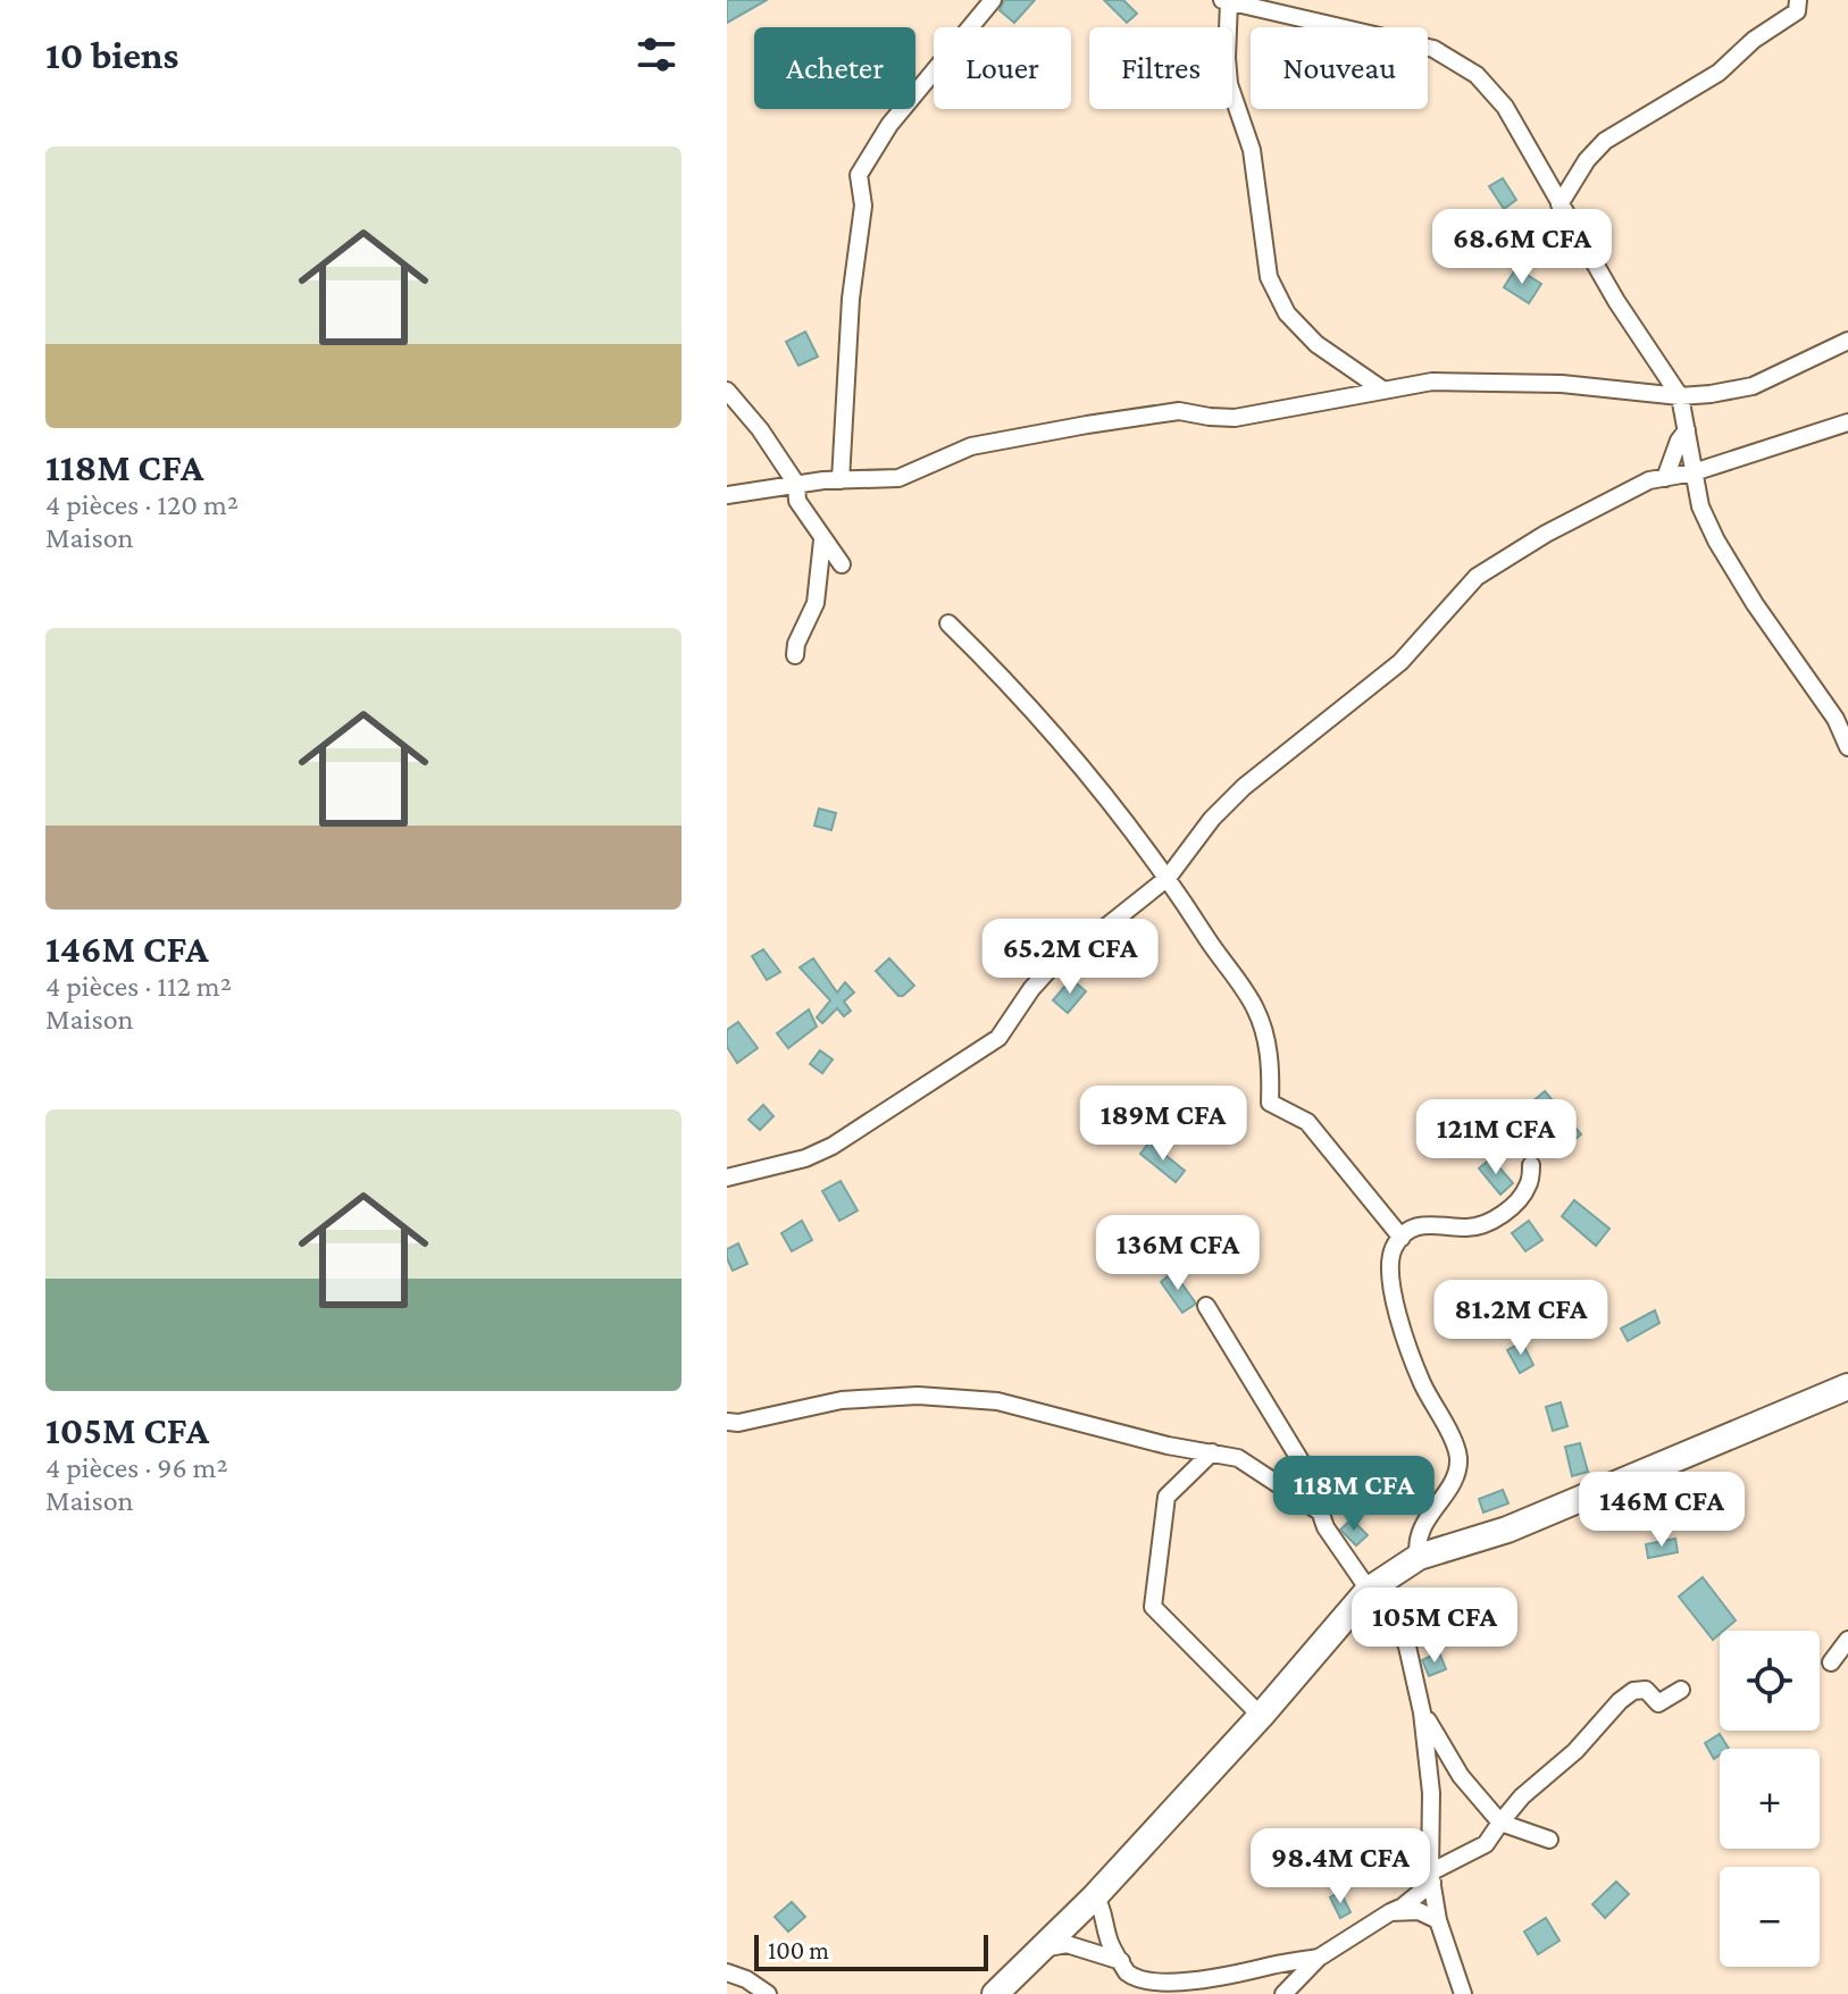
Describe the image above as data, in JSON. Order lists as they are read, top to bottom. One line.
{"scale_bar":"100 m","page":{"heading":"10 biens","chip":["Acheter","Louer","Filtres","Nouveau"],"list":[{"name":"118M CFA","note":"4 pièces · 120 m² · Maison"},{"name":"146M CFA","note":"4 pièces · 112 m² · Maison"},{"name":"105M CFA","note":"4 pièces · 96 m² · Maison"}],"price":["68.6M CFA","65.2M CFA","189M CFA","121M CFA","136M CFA","81.2M CFA","118M CFA","146M CFA","105M CFA","98.4M CFA"],"map_buttons":["+","−"],"scale":"100 m"}}
